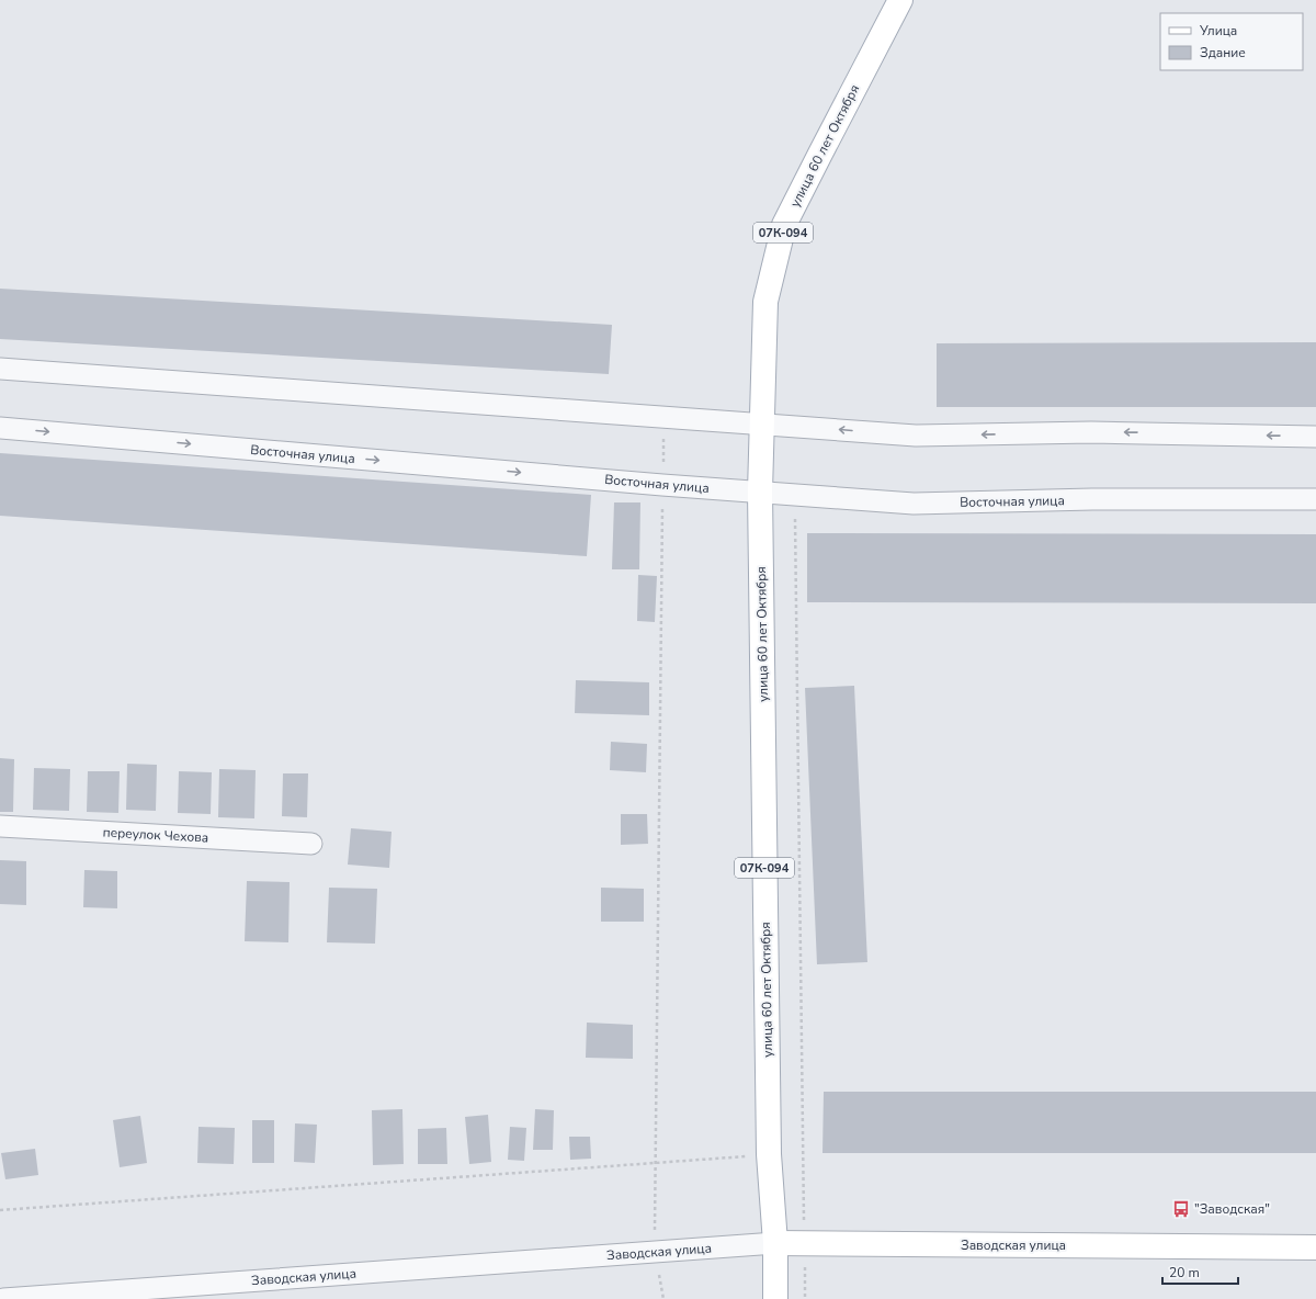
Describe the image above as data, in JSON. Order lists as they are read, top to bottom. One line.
{"streets":{"main road":["улица 60 лет Октября","07К-094","Заводская улица"],"street":["Восточная улица","переулок Чехова"]},"crossings":[["улица 60 лет Октября","Восточная улица"],["улица 60 лет Октября","Заводская улица"]],"places":{"bus stop":["\"Заводская\""]},"legend":["Улица","Здание"],"scale_bar":"20 m"}
